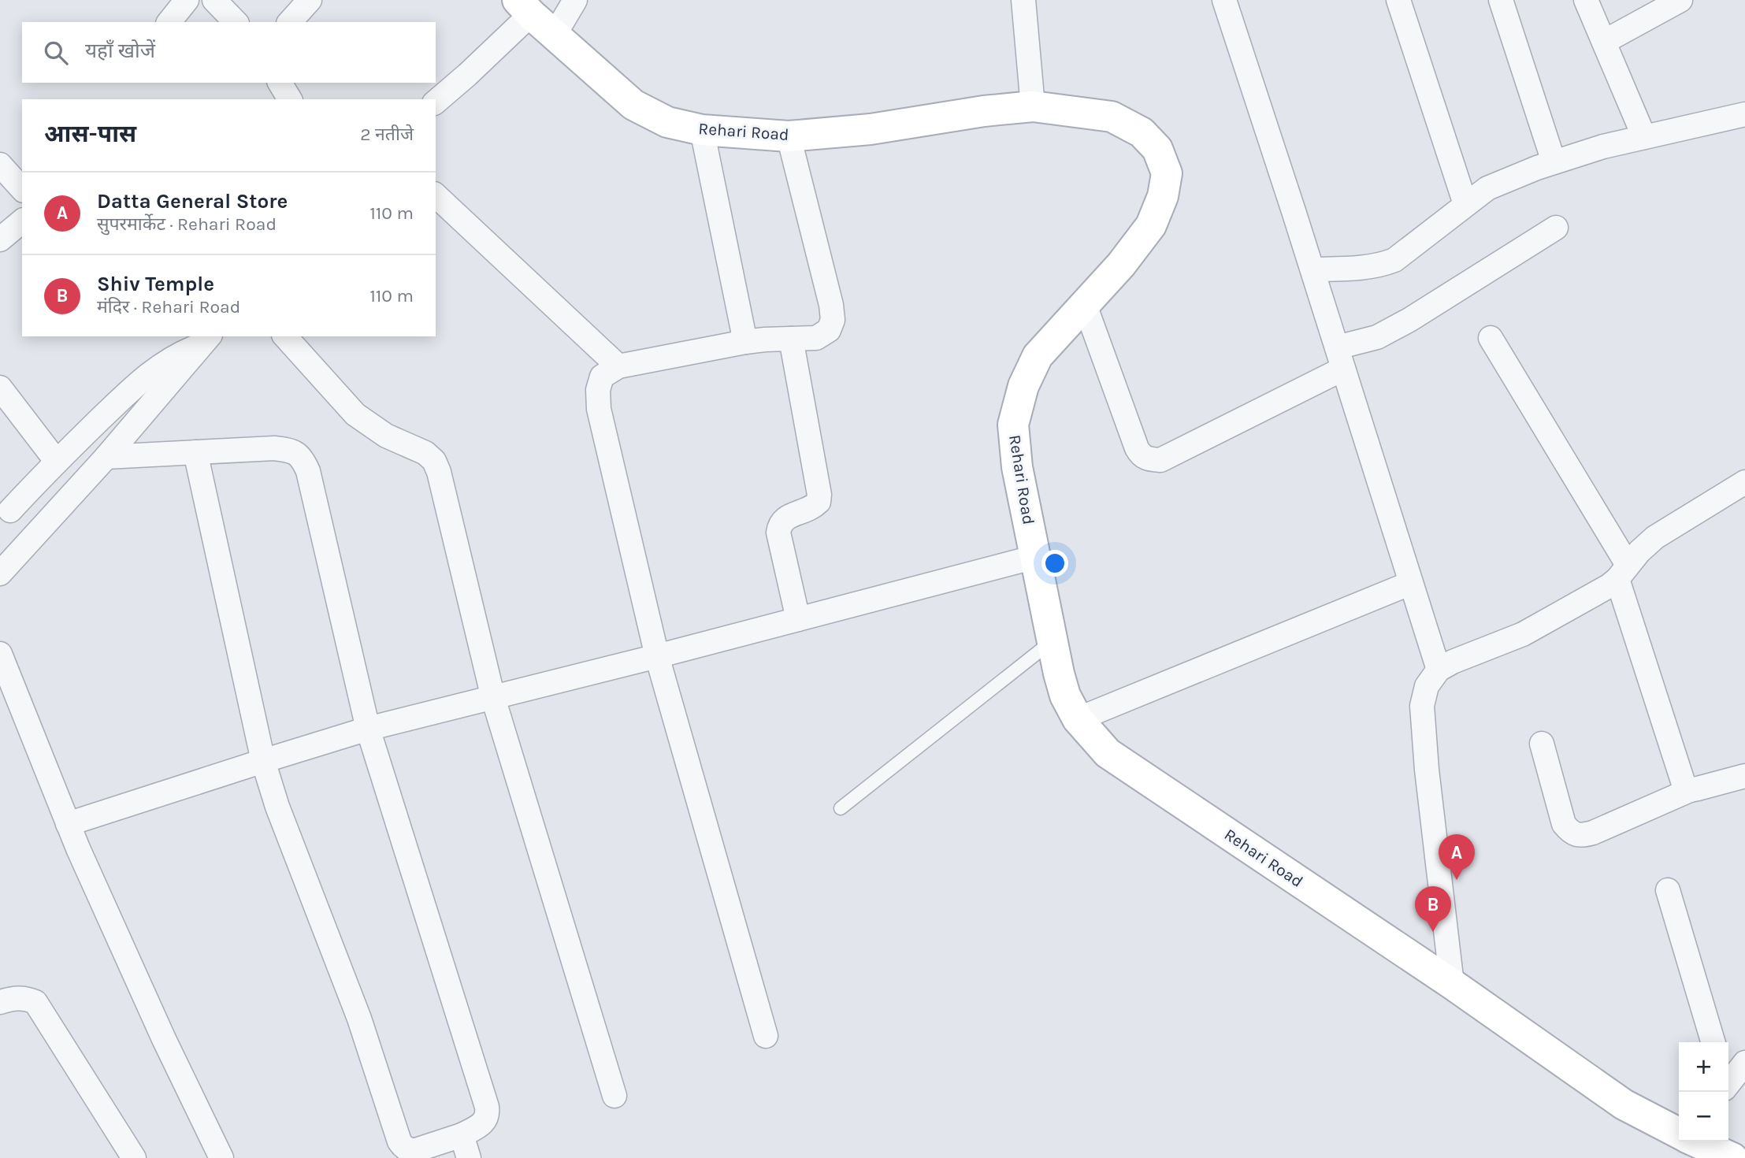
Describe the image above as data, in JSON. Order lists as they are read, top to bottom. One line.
{"streets":{"main road":["Rehari Road"]},"page":{"search":"यहाँ खोजें","heading":["आस-पास","2 नतीजे"],"list":[{"mark":"A","name":"Datta General Store","note":"सुपरमार्केट · Rehari Road","value":"110 m"},{"mark":"B","name":"Shiv Temple","note":"मंदिर · Rehari Road","value":"110 m"}],"pins":["A","B"],"map_buttons":["+","−"]}}
